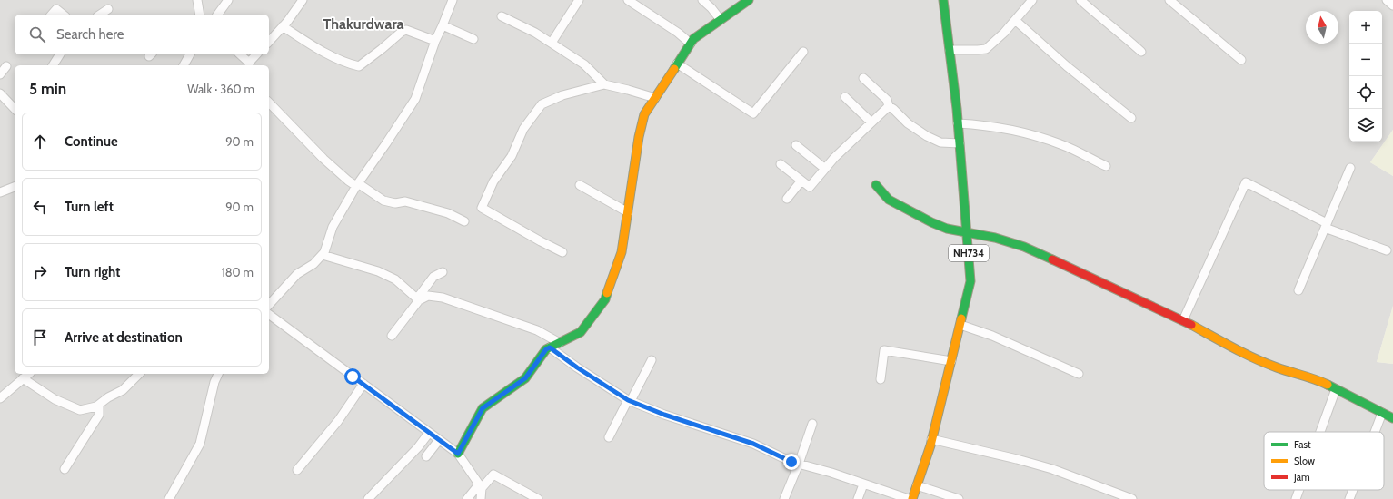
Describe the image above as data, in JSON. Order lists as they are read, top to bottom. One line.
{"streets":{"main road":["NH734"]},"districts":["Thakurdwara"],"legend":["Fast","Slow","Jam"],"north":"top","page":{"map_buttons":["+","−"],"search":"Search here","heading":["5 min","Walk · 360 m"],"list":[["Continue","90 m"],["Turn left","90 m"],["Turn right","180 m"],"Arrive at destination"]}}
